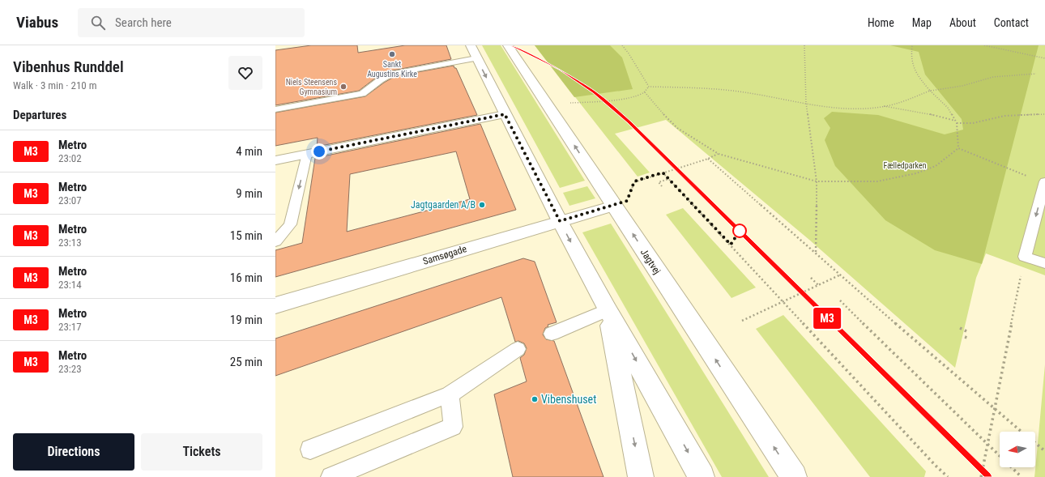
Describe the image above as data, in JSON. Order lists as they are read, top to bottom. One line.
{"streets":{"street":["Samsøgade","Jagtvej"]},"crossings":[["Samsøgade","Jagtvej"]],"parks":["Fælledparken"],"places":["Sankt Augustins Kirke","Niels Steensens Gymnasium","Jagtgaarden A/B","Vibenshuset"],"lines":["metro line M3"],"north":"left","page":{"header":"Viabus","search":"Search here","nav":["Home","Map","About","Contact"],"heading":[["Vibenhus Runddel","Walk · 3 min · 210 m"],"Departures"],"on_map":"M3","list":[{"mark":"M3","name":"Metro","note":"23:02","value":"4 min"},{"mark":"M3","name":"Metro","note":"23:07","value":"9 min"},{"mark":"M3","name":"Metro","note":"23:13","value":"15 min"},{"mark":"M3","name":"Metro","note":"23:14","value":"16 min"},{"mark":"M3","name":"Metro","note":"23:17","value":"19 min"},{"mark":"M3","name":"Metro","note":"23:23","value":"25 min"}],"buttons":["Directions","Tickets"]}}
